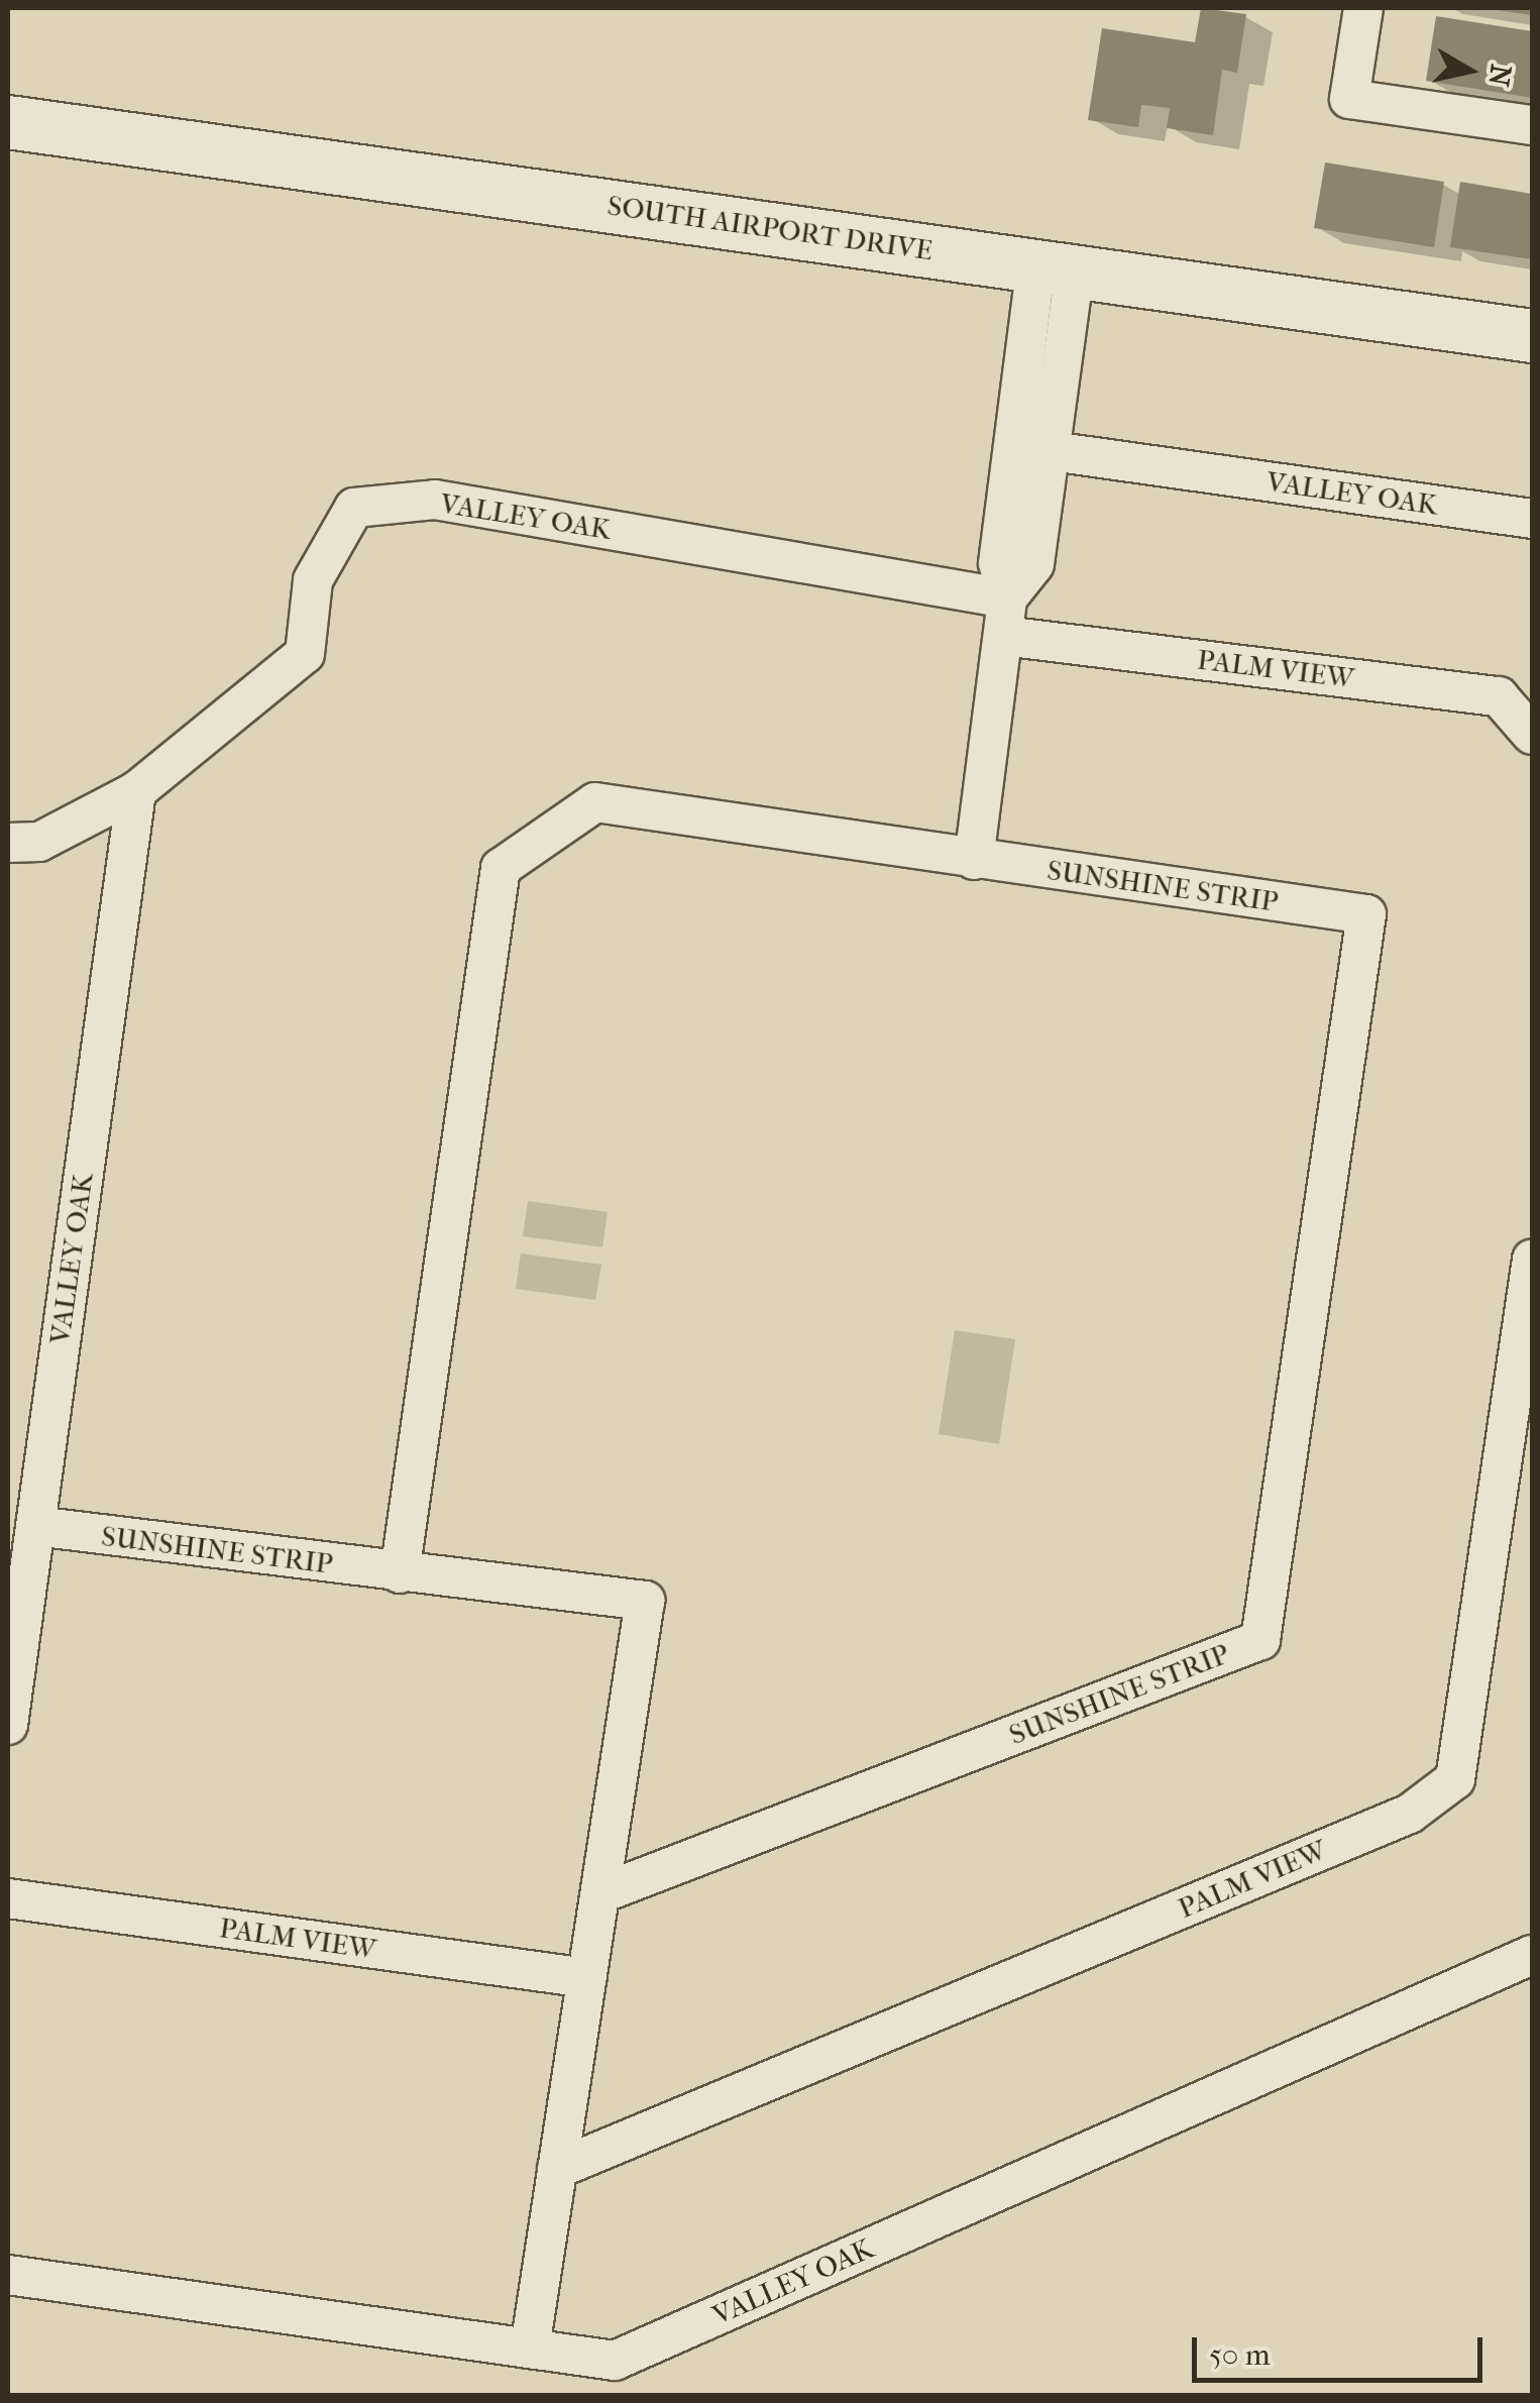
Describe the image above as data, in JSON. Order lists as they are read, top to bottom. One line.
{"streets":{"street":["SOUTH AIRPORT DRIVE","VALLEY OAK","PALM VIEW","SUNSHINE STRIP"]},"crossings":[["VALLEY OAK","SUNSHINE STRIP"]],"scale_bar":"50 m","north":"right"}
